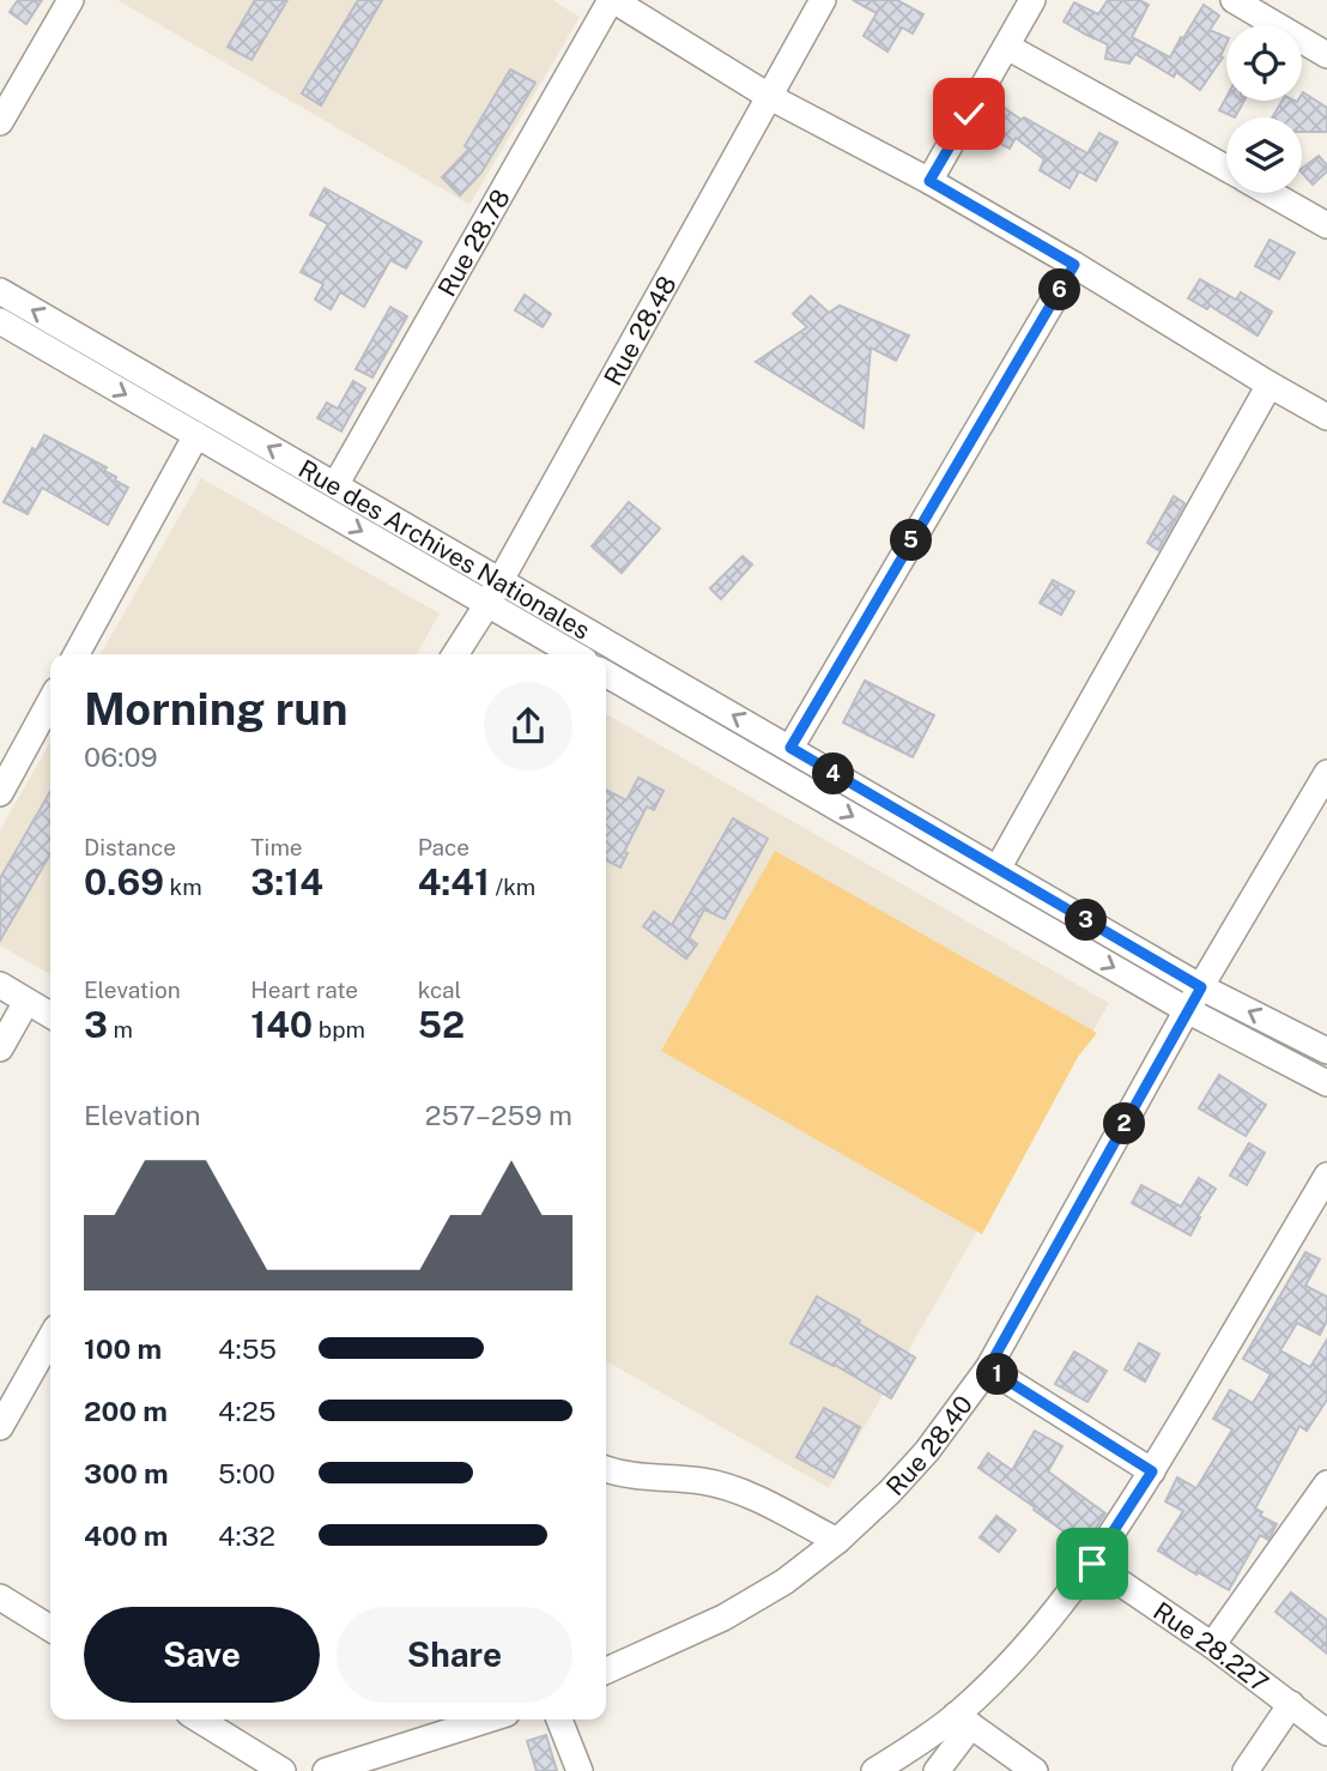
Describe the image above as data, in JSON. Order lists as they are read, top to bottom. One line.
{"streets":{"street":["Rue 28.78","Rue 28.48","Rue des Archives Nationales","Rue 28.40","Rue 28.227"]},"crossings":[["Rue 28.78","Rue des Archives Nationales"],["Rue 28.48","Rue des Archives Nationales"],["Rue des Archives Nationales","Rue 28.40"]],"page":{"pins":["6","5","4","3","2","1"],"heading":["Morning run","06:09"],"stats":[["Distance","0.69 km"],["Time","3:14"],["Pace","4:41 /km"],["Elevation","3 m"],["Heart rate","140 bpm"],["kcal","52"]],"chart":["Elevation","257–259 m"],"list":[{"name":"100 m","note":"4:55"},{"name":"200 m","note":"4:25"},{"name":"300 m","note":"5:00"},{"name":"400 m","note":"4:32"}],"buttons":["Save","Share"]}}
